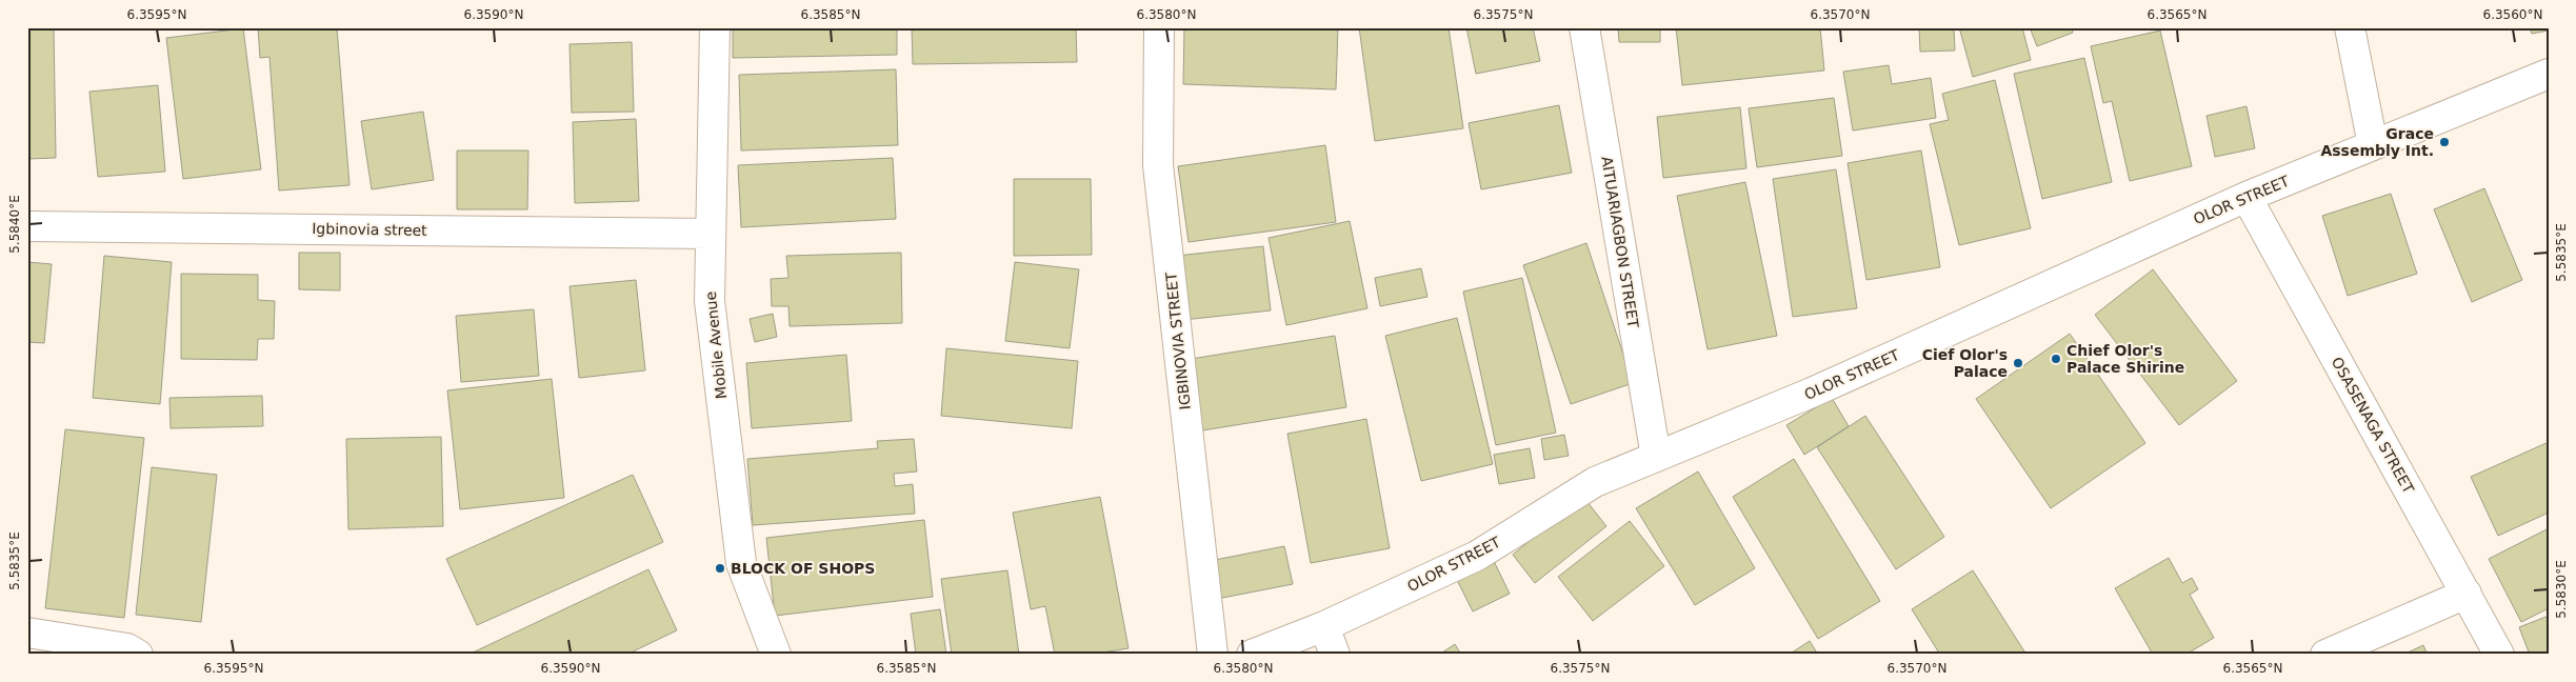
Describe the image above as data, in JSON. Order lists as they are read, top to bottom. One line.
{"streets":{"street":["OLOR STREET","Igbinovia street","AITUARIAGBON STREET","IGBINOVIA STREET","Mobile Avenue","OSASENAGA STREET"]},"crossings":[["OLOR STREET","AITUARIAGBON STREET"],["OLOR STREET","OSASENAGA STREET"],["Igbinovia street","Mobile Avenue"]],"places":["Grace Assembly Int.","Chief Olor's Palace Shirine","Cief Olor's Palace","BLOCK OF SHOPS"],"coordinates":["6.3595°N","6.3590°N","6.3585°N","6.3580°N","6.3575°N","6.3570°N","6.3565°N","6.3560°N","5.5840°E","5.5835°E","5.5830°E"]}
